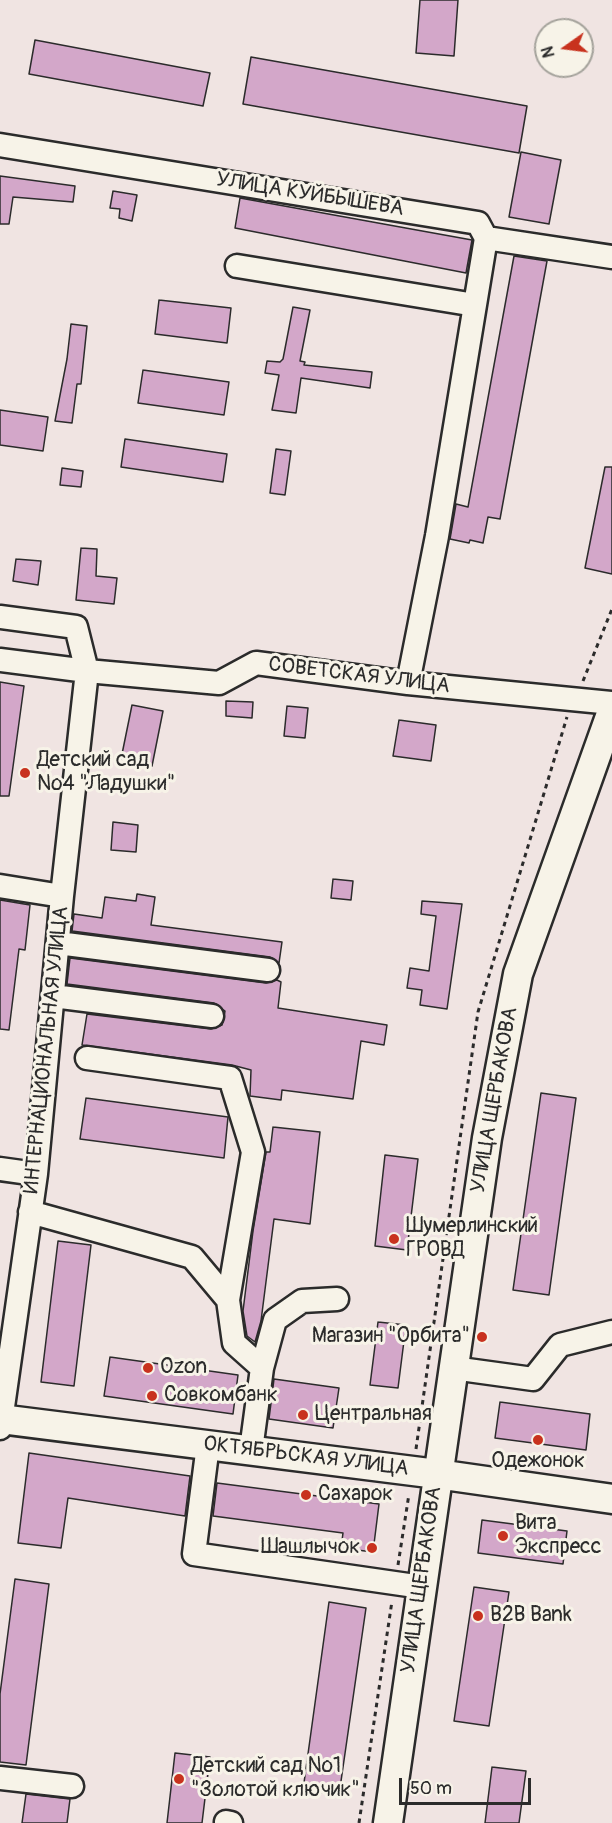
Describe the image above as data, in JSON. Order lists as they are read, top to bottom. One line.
{"streets":{"main road":["УЛИЦА ЩЕРБАКОВА","ОКТЯБРЬСКАЯ УЛИЦА"],"street":["УЛИЦА КУЙБЫШЕВА","СОВЕТСКАЯ УЛИЦА","ИНТЕРНАЦИОНАЛЬНАЯ УЛИЦА"]},"crossings":[["СОВЕТСКАЯ УЛИЦА","ИНТЕРНАЦИОНАЛЬНАЯ УЛИЦА"],["ИНТЕРНАЦИОНАЛЬНАЯ УЛИЦА","ОКТЯБРЬСКАЯ УЛИЦА"],["УЛИЦА ЩЕРБАКОВА","ОКТЯБРЬСКАЯ УЛИЦА"]],"places":["Детский сад №4 \"Ладушки\"","Шумерлинский ГРОВД","Магазин \"Орбита\"","Ozon","Совкомбанк","Центральная","Одежонок","Сахарок","Вита Экспресс","Шашлычок","B2B Bank","Детский сад №1 \"Золотой ключик\""],"scale_bar":"50 m","north":"left"}
